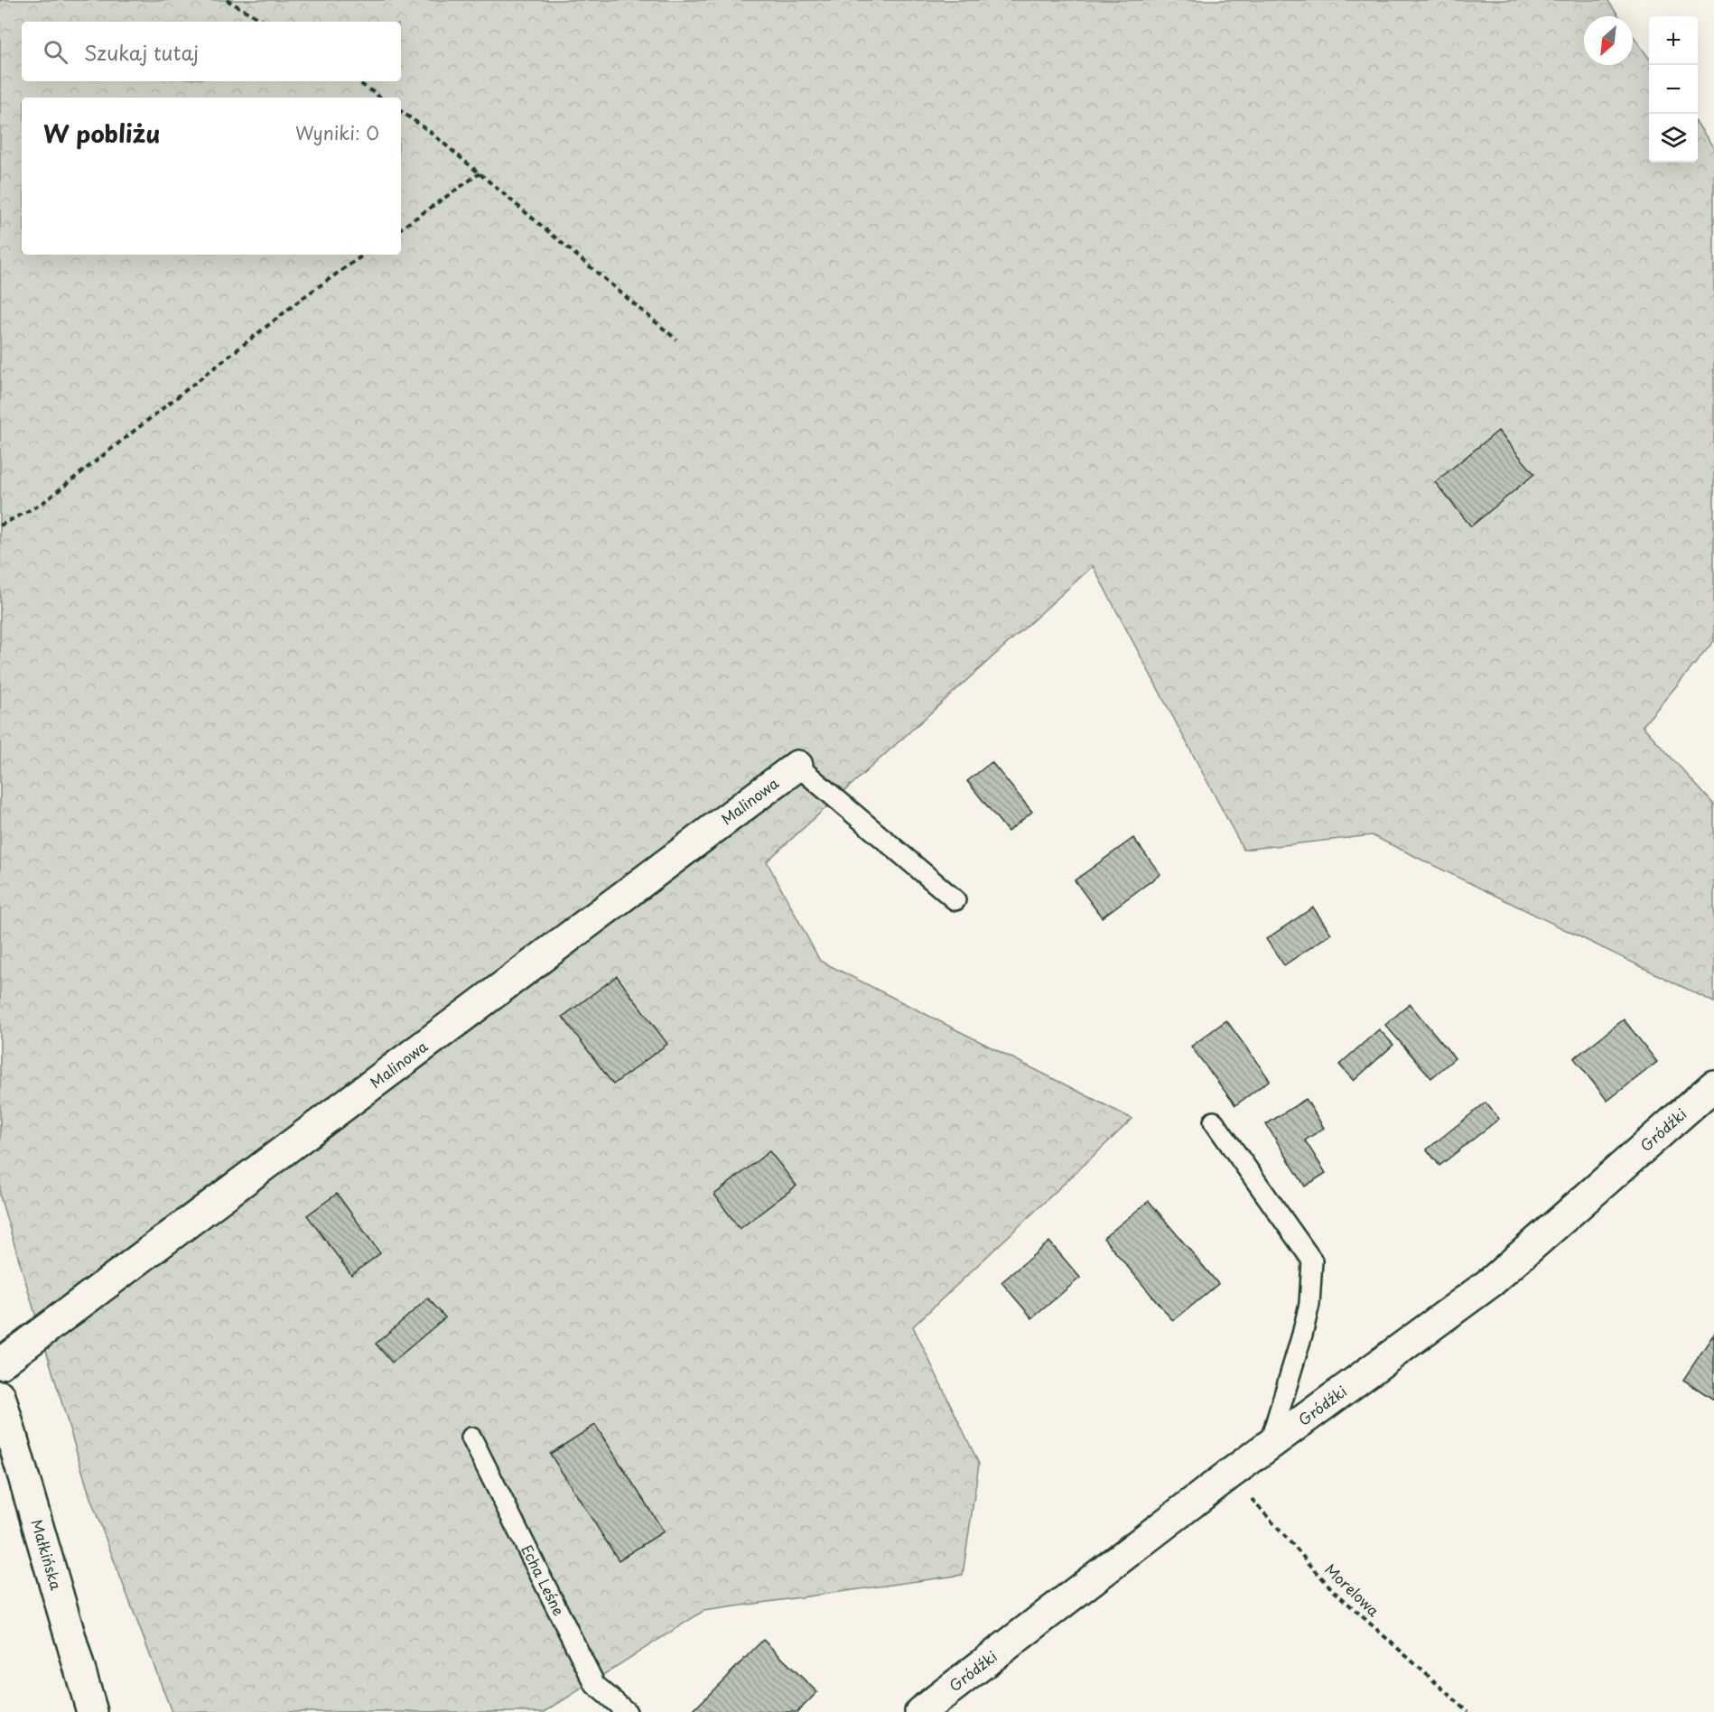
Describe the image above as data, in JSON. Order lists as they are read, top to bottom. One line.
{"streets":{"street":["Malinowa","Gródźki","Małkińska"],"lane":["Echa Leśne"],"path":["Morelowa"]},"crossings":[["Gródźki","Morelowa"]],"north":"bottom left","page":{"map_buttons":["+","−"],"search":"Szukaj tutaj","heading":["W pobliżu","Wyniki: 0"]}}
